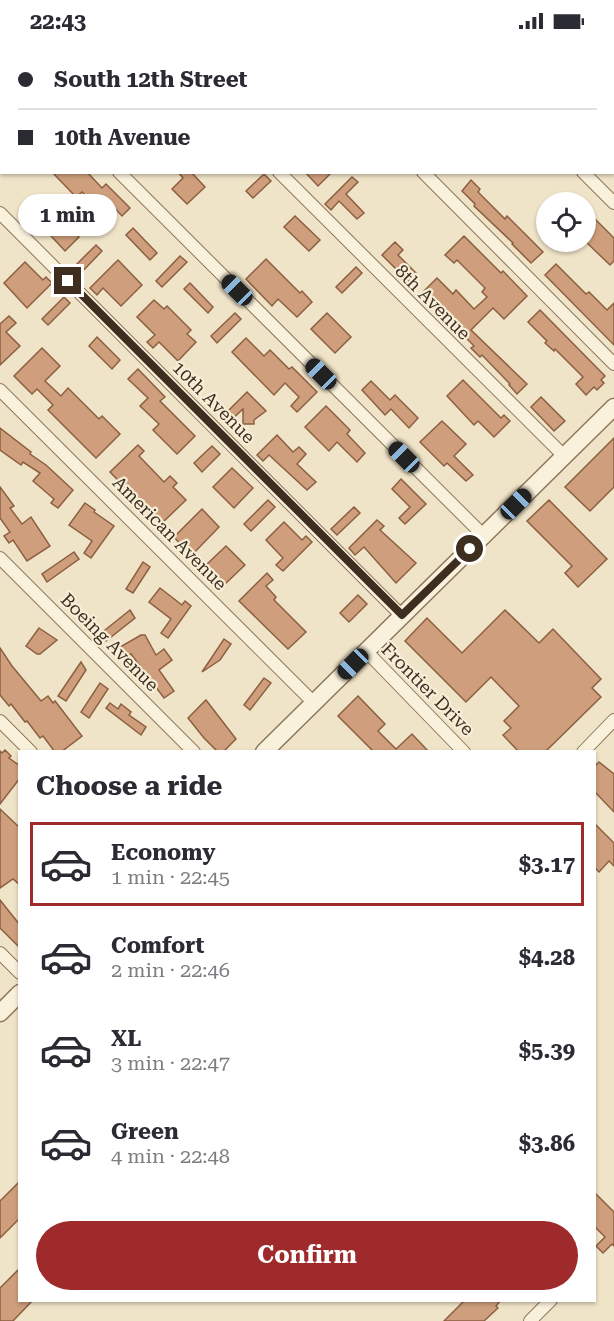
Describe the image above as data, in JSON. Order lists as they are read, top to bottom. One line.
{"streets":{"street":["8th Avenue","10th Avenue","American Avenue","Boeing Avenue","Frontier Drive"]},"page":{"status":"22:43","banner":["South 12th Street","10th Avenue"],"bubble":"1 min","heading":"Choose a ride","list":[{"name":"Economy","note":"1 min · 22:45","value":"$3.17"},{"name":"Comfort","note":"2 min · 22:46","value":"$4.28"},{"name":"XL","note":"3 min · 22:47","value":"$5.39"},{"name":"Green","note":"4 min · 22:48","value":"$3.86"}],"buttons":"Confirm"}}
